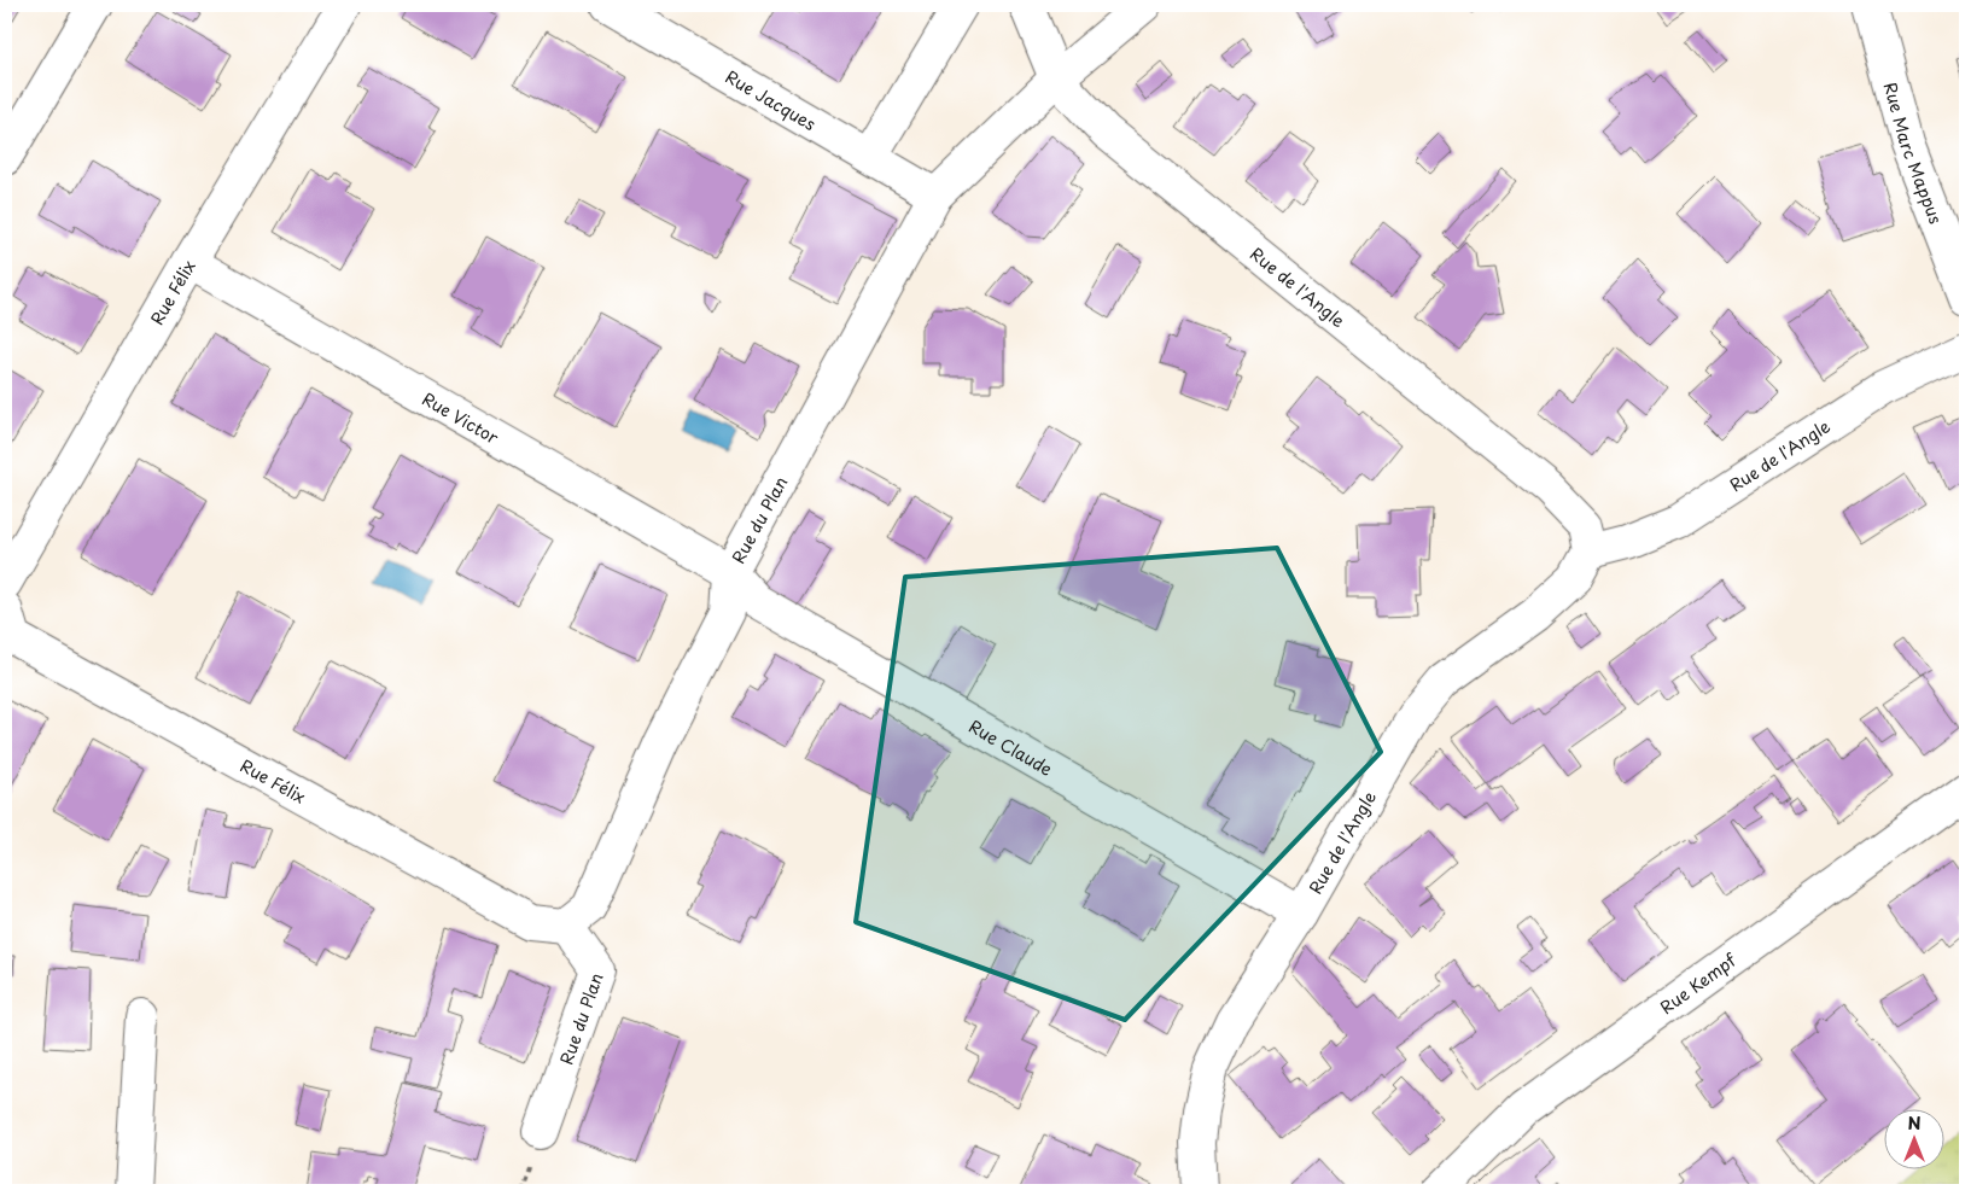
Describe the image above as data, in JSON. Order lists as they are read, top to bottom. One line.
{"streets":{"street":["Rue Jacques","Rue Marc Mappus","Rue de l'Angle","Rue Félix","Rue Victor","Rue du Plan","Rue Claude","Rue Kempf"]},"crossings":[["Rue Jacques","Rue du Plan"],["Rue de l'Angle","Rue du Plan"],["Rue de l'Angle","Rue Claude"],["Rue Félix","Rue Victor"],["Rue Félix","Rue du Plan"],["Rue Victor","Rue du Plan"],["Rue Victor","Rue Claude"],["Rue du Plan","Rue Claude"]],"north":"top"}
